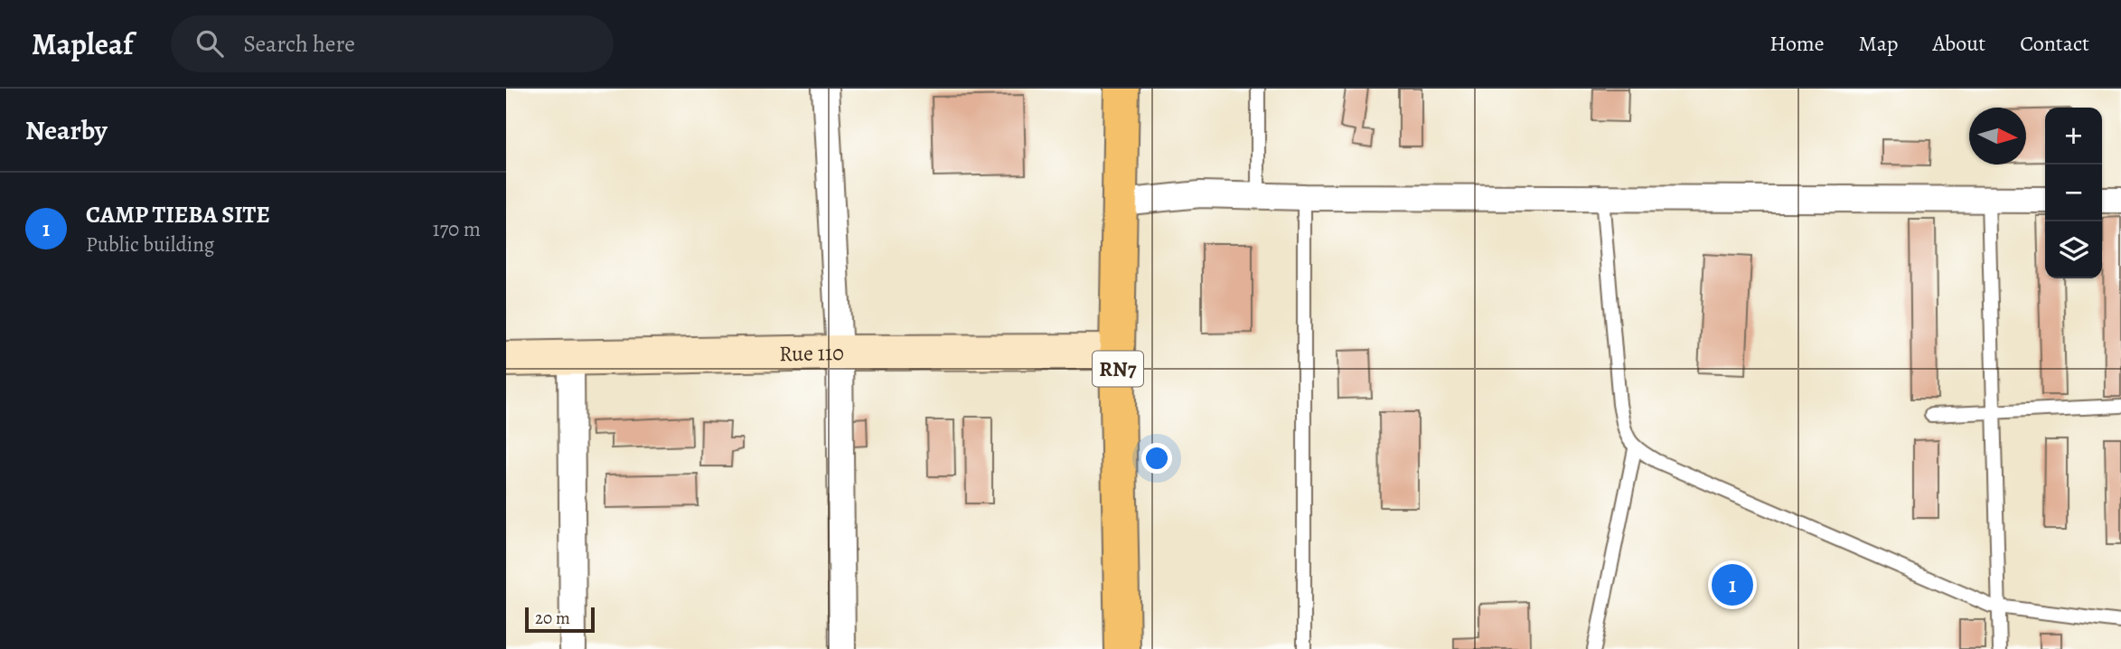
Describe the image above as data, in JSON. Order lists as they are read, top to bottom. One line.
{"streets":{"highway":["RN7"],"street":["Rue 110"]},"crossings":[["Rue 110","RN7"]],"scale_bar":"20 m","north":"right","page":{"header":"Mapleaf","search":"Search here","nav":["Home","Map","About","Contact"],"heading":"Nearby","map_buttons":["+","−"],"list":[{"mark":"1","name":"CAMP TIEBA SITE","note":"Public building","value":"170 m"}],"pins":"1","scale":"20 m"}}
